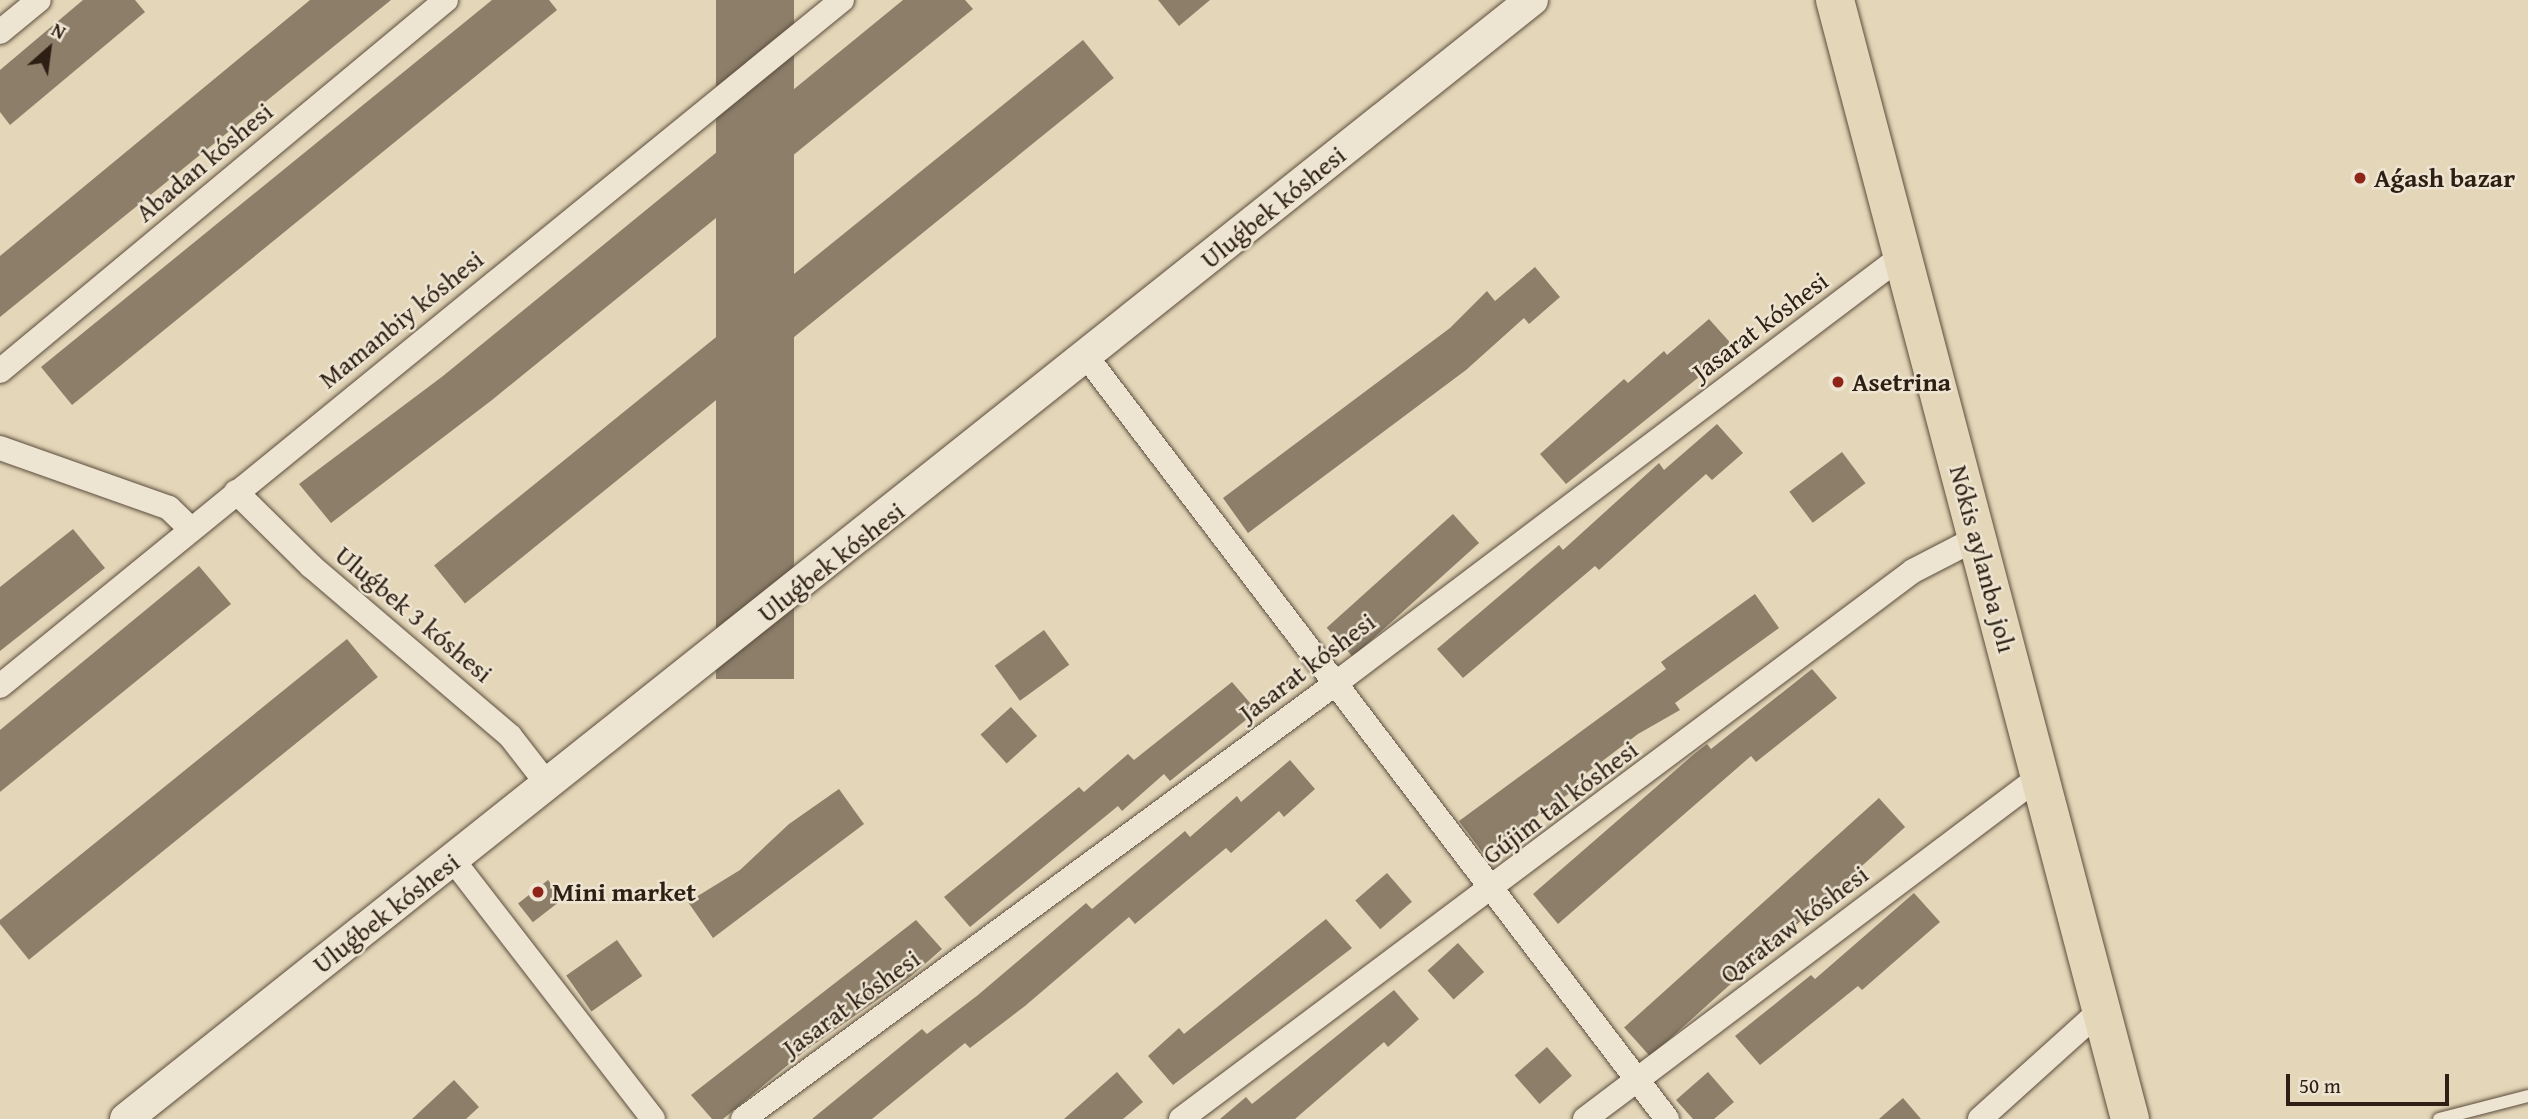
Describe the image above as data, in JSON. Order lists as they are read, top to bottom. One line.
{"streets":{"main road":["Nókis aylanba jolı"],"street":["Abadan kóshesi","Uluǵbek kóshesi","Mamanbiy kóshesi","Jasarat kóshesi","Uluǵbek 3 kóshesi","Gújim tal kóshesi","Qarataw kóshesi"]},"crossings":[["Uluǵbek kóshesi","Uluǵbek 3 kóshesi"],["Mamanbiy kóshesi","Uluǵbek 3 kóshesi"],["Jasarat kóshesi","Nókis aylanba jolı"],["Nókis aylanba jolı","Gújim tal kóshesi"],["Nókis aylanba jolı","Qarataw kóshesi"]],"places":["Aǵash bazar","Asetrina","Mini market"],"scale_bar":"50 m","north":"top right"}
